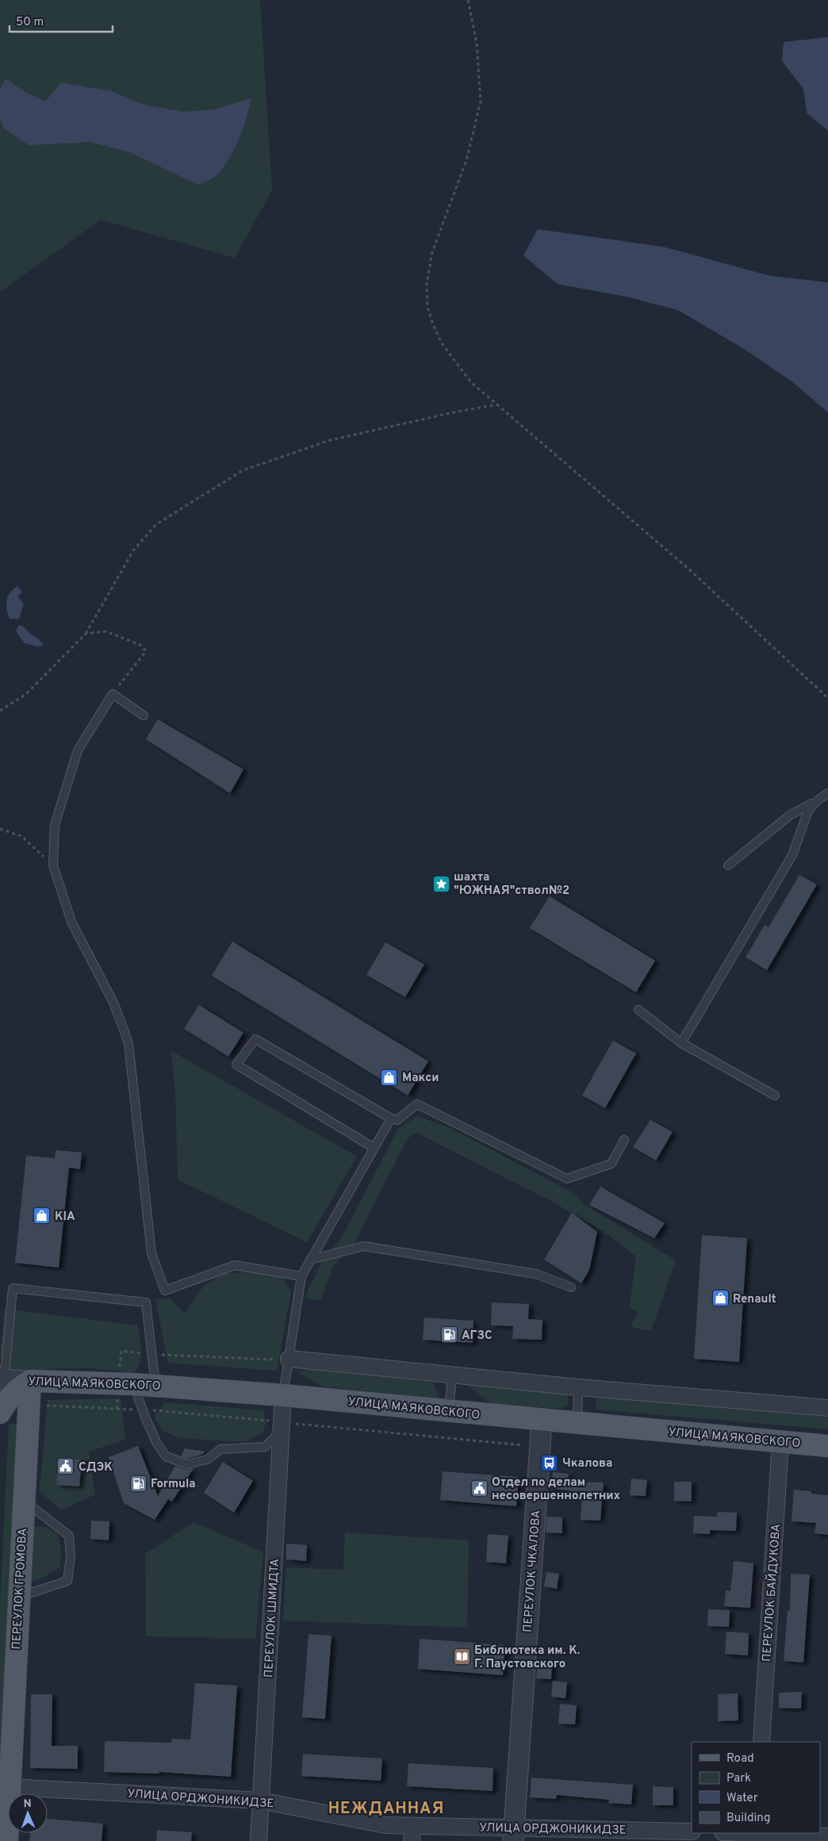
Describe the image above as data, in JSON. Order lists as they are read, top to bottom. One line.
{"streets":{"main road":["УЛИЦА МАЯКОВСКОГО","ПЕРЕУЛОК ГРОМОВА"],"street":["ПЕРЕУЛОК ЧКАЛОВА","ПЕРЕУЛОК БАЙДУКОВА","ПЕРЕУЛОК ШМИДТА","УЛИЦА ОРДЖОНИКИДЗЕ"]},"crossings":[["УЛИЦА МАЯКОВСКОГО","ПЕРЕУЛОК ЧКАЛОВА"],["УЛИЦА МАЯКОВСКОГО","ПЕРЕУЛОК ГРОМОВА"],["УЛИЦА МАЯКОВСКОГО","ПЕРЕУЛОК БАЙДУКОВА"],["УЛИЦА МАЯКОВСКОГО","ПЕРЕУЛОК ШМИДТА"],["ПЕРЕУЛОК ЧКАЛОВА","УЛИЦА ОРДЖОНИКИДЗЕ"],["ПЕРЕУЛОК ГРОМОВА","УЛИЦА ОРДЖОНИКИДЗЕ"],["ПЕРЕУЛОК ШМИДТА","УЛИЦА ОРДЖОНИКИДЗЕ"]],"districts":["НЕЖДАННАЯ"],"places":{"place":["шахта \"ЮЖНАЯ\"ствол№2"],"shop":["Макси","KIA","Renault"],"fuel station":["АГЗС","Formula"],"bus stop":["Чкалова"],"public building":["СДЭК","Отдел по делам несовершеннолетних"],"library":["Библиотека им. К. Г. Паустовского"]},"legend":["Road","Park","Water","Building"],"scale_bar":"50 m","north":"top"}
